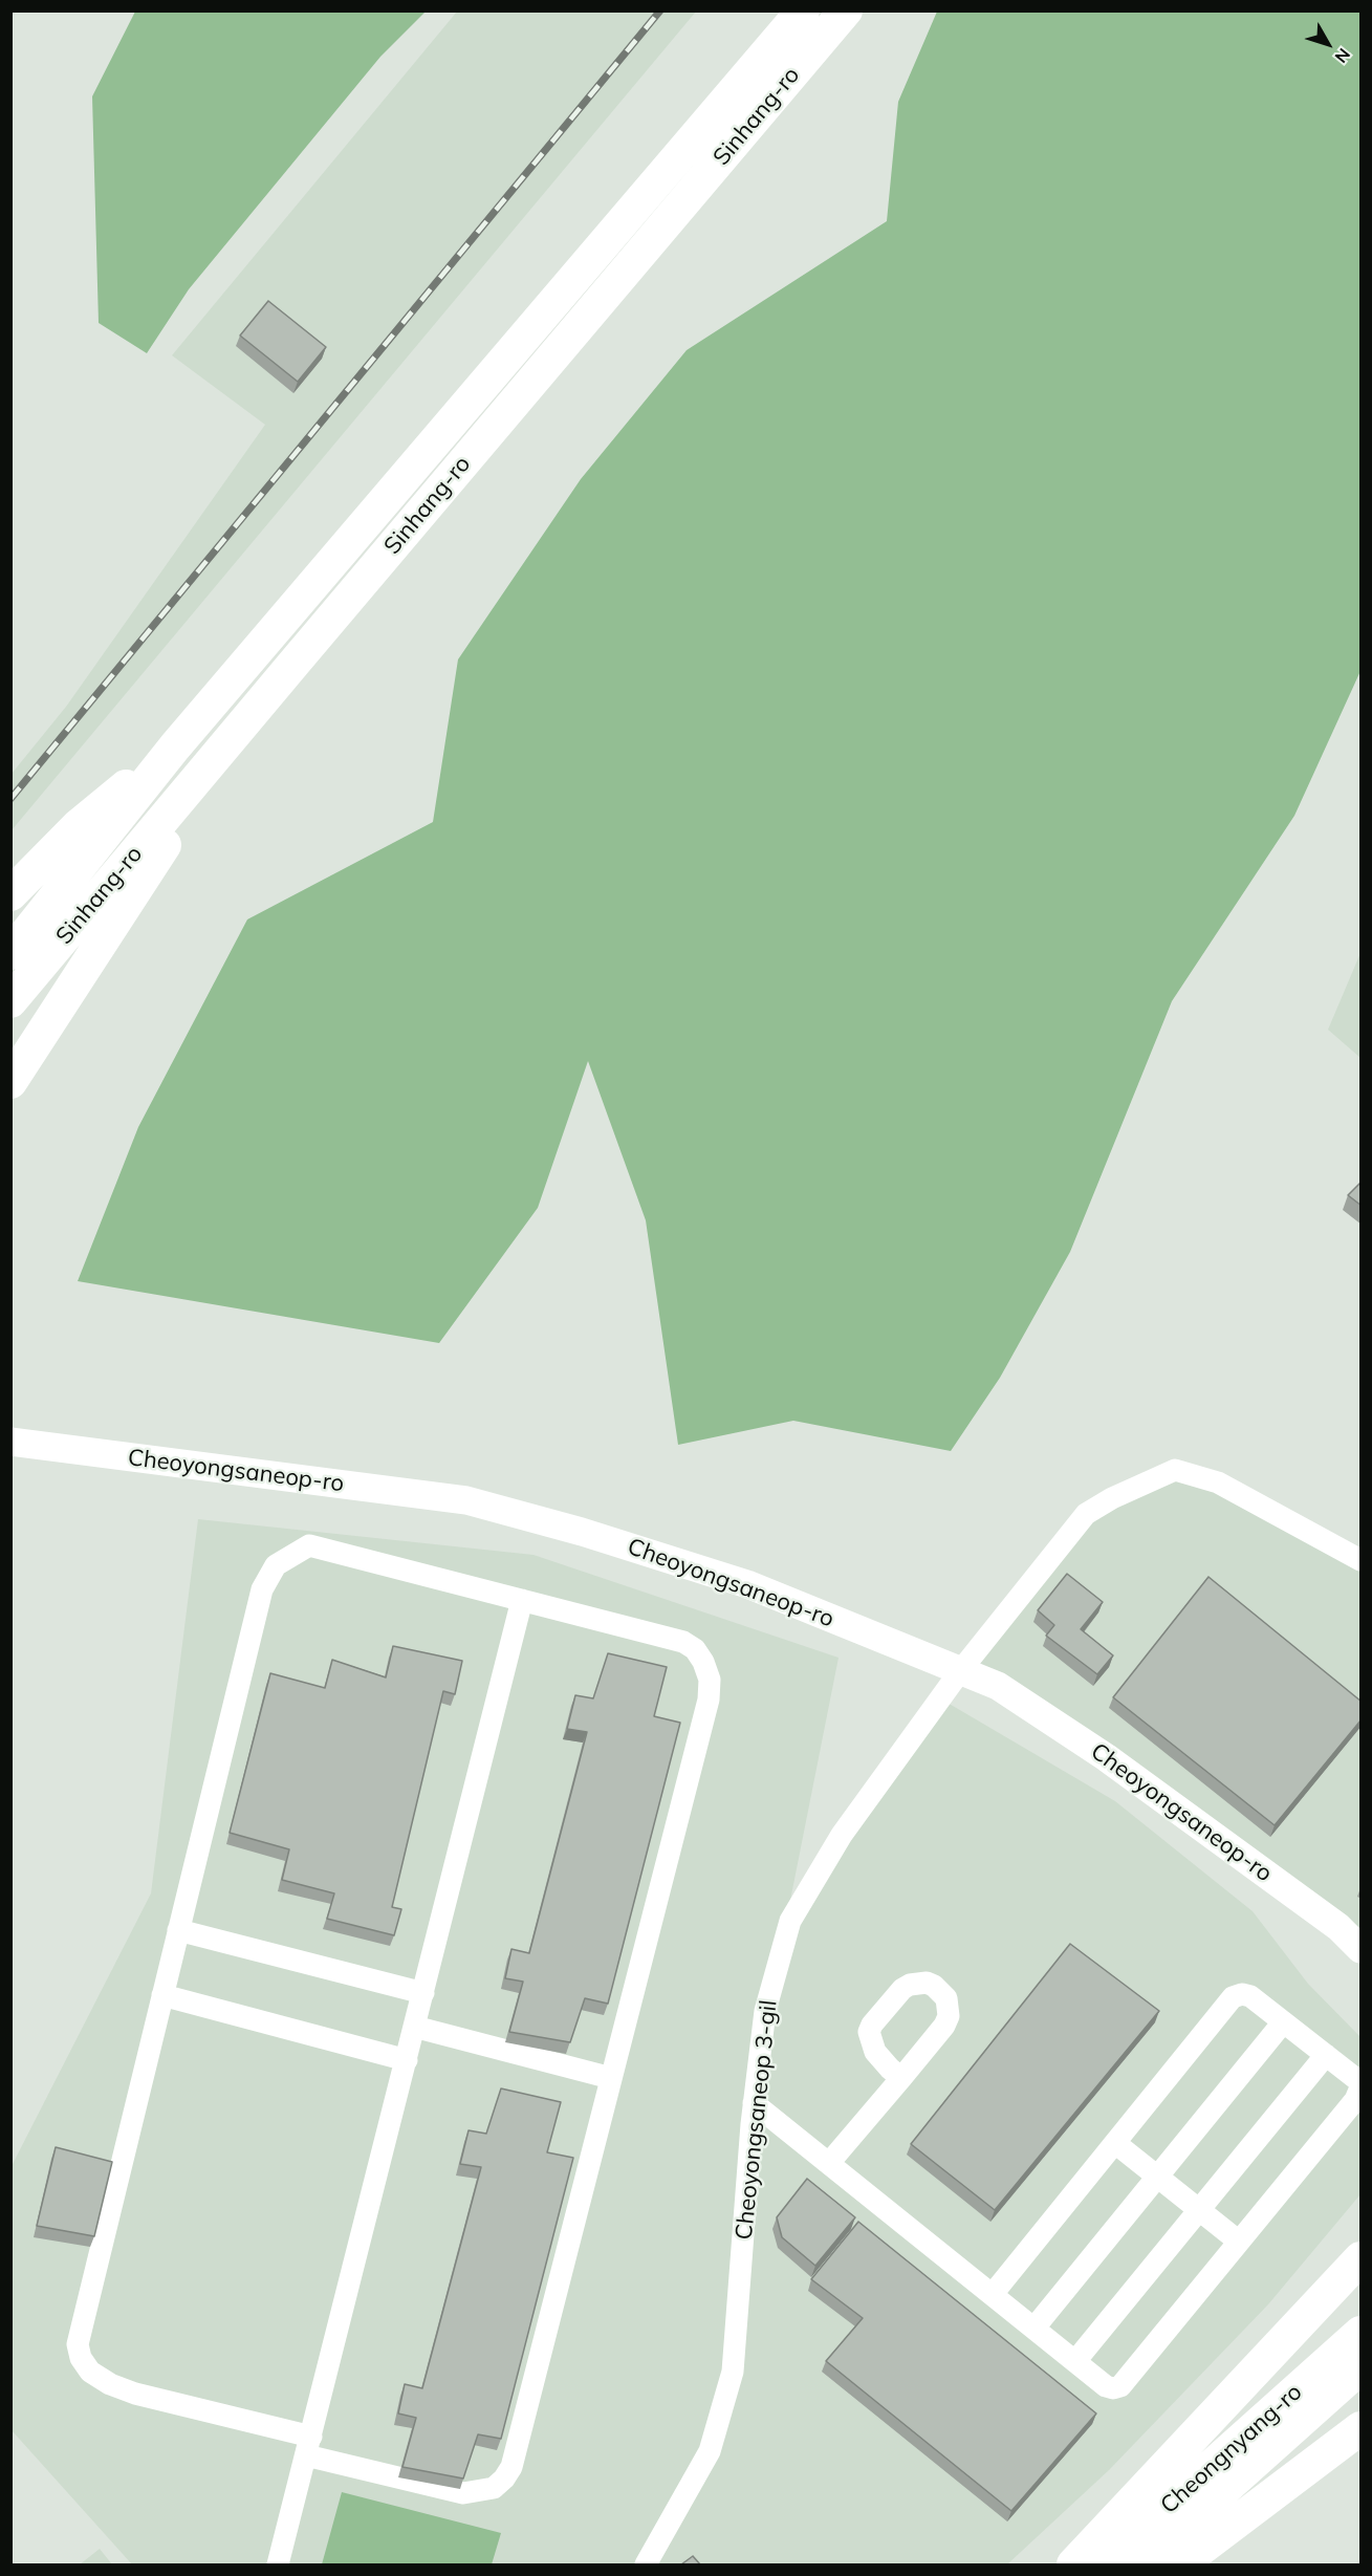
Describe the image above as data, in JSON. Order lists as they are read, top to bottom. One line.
{"streets":{"highway":["Sinhang-ro","Cheongnyang-ro"],"main road":["Cheoyongsaneop-ro"],"street":["Cheoyongsaneop 3-gil"]},"crossings":[["Cheoyongsaneop-ro","Cheoyongsaneop 3-gil"]],"north":"bottom right"}
